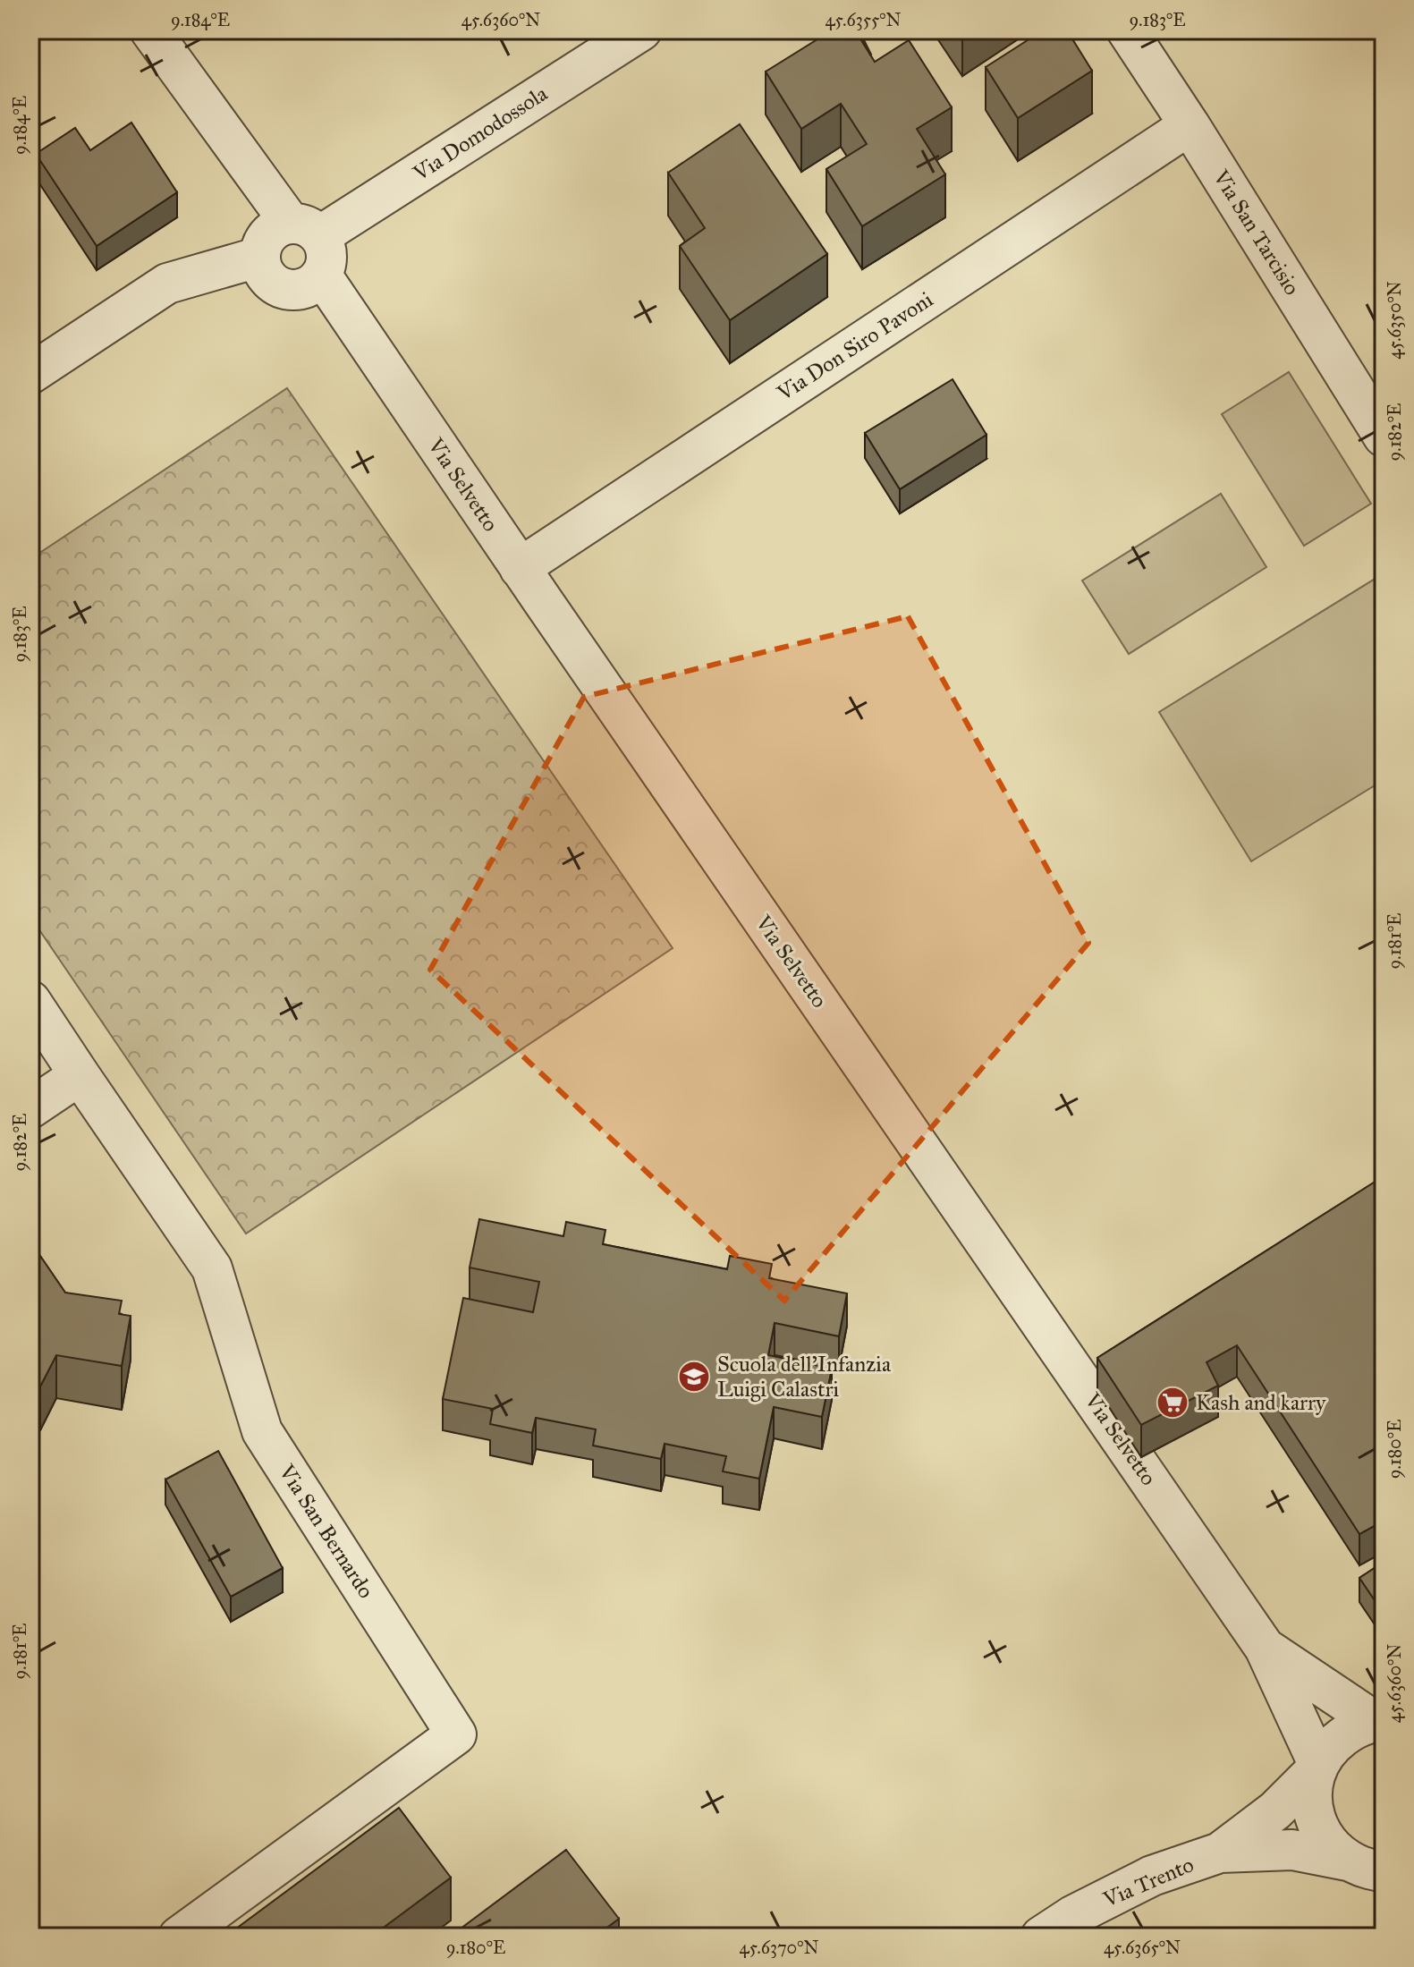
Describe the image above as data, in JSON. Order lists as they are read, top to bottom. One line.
{"streets":{"street":["Via Domodossola","Via San Tarcisio","Via Don Siro Pavoni","Via Selvetto","Via San Bernardo","Via Trento"]},"crossings":[["Via Domodossola","Via Selvetto"],["Via San Tarcisio","Via Don Siro Pavoni"],["Via Don Siro Pavoni","Via Selvetto"],["Via Selvetto","Via Trento"]],"places":{"school or university":["Scuola dell'Infanzia Luigi Calastri"],"supermarket":["Kash and karry"]},"coordinates":["9.184°E","45.6360°N","45.6355°N","9.183°E","45.6350°N","9.182°E","9.181°E","9.180°E","45.6370°N","45.6365°N"]}
